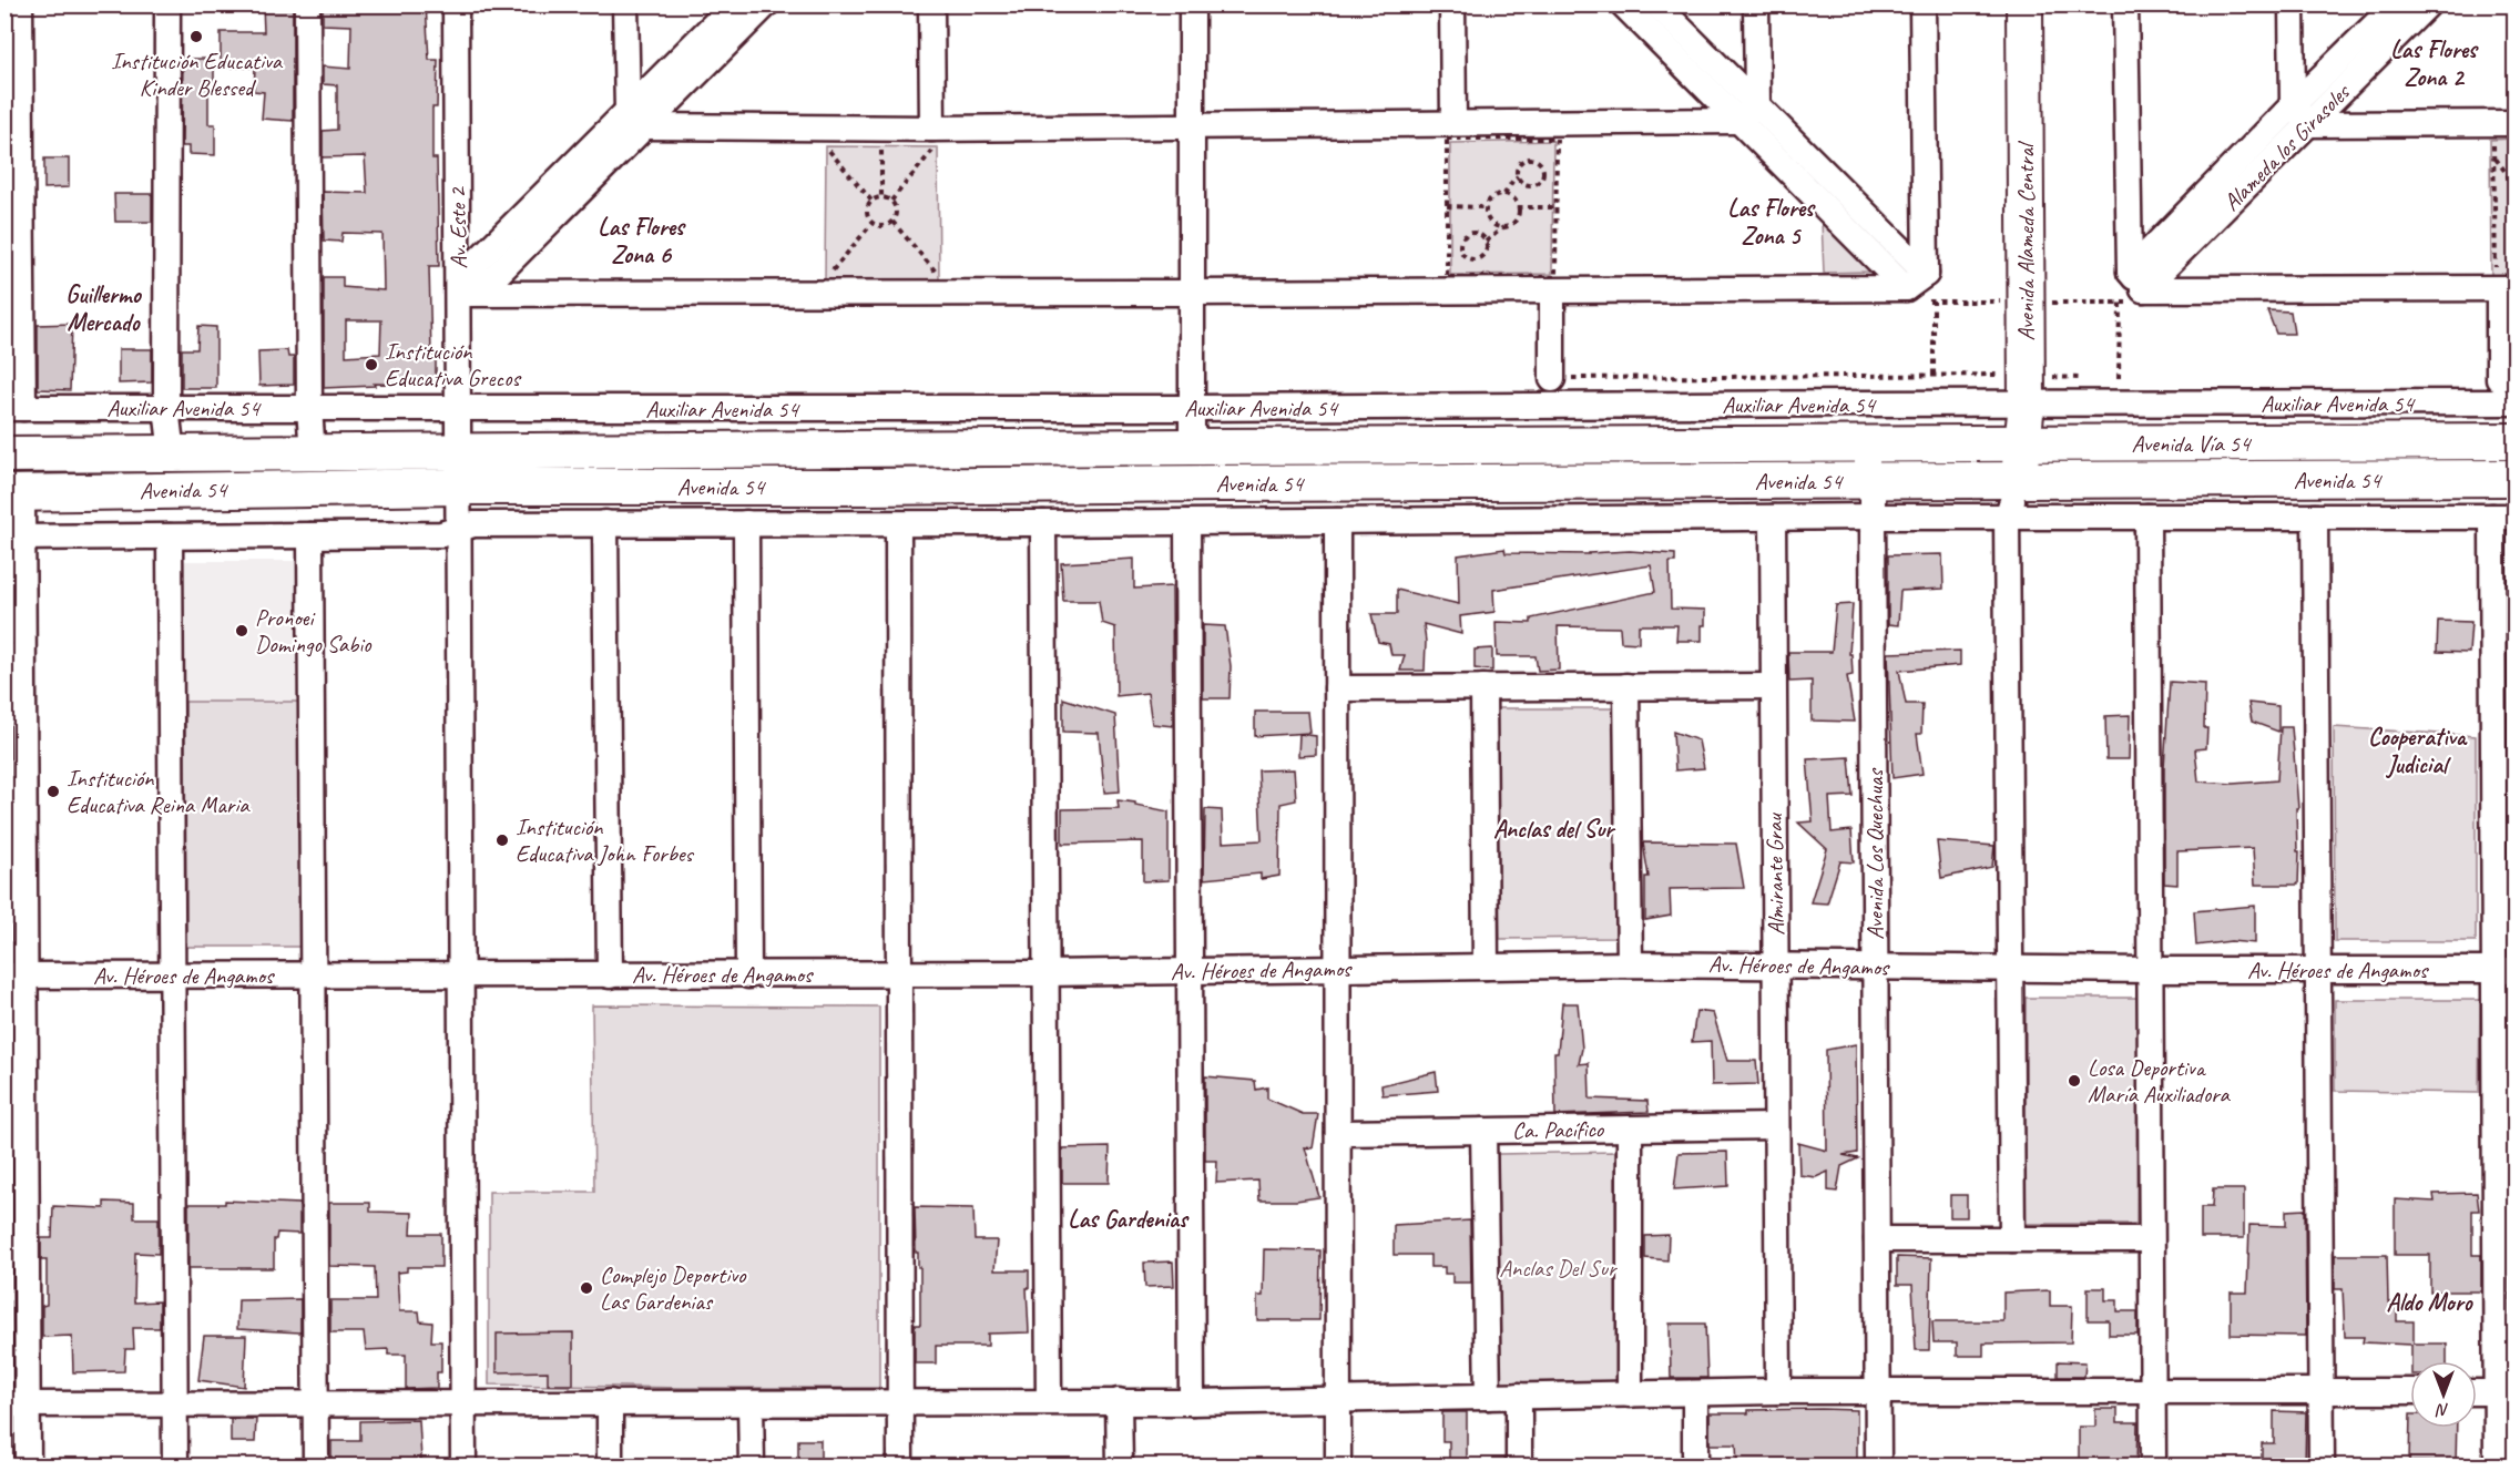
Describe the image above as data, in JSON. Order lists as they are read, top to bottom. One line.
{"streets":{"main road":["Avenida Alameda Central","Avenida Vía 54","Avenida 54"],"street":["Alameda los Girasoles","Av. Este 2","Auxiliar Avenida 54","Avenida Los Quechuas","Almirante Grau","Av. Héroes de Angamos","Ca. Pacífico"]},"crossings":[["Av. Este 2","Auxiliar Avenida 54"],["Av. Este 2","Avenida 54"],["Av. Este 2","Av. Héroes de Angamos"],["Avenida Alameda Central","Auxiliar Avenida 54"],["Avenida Alameda Central","Avenida Vía 54"],["Avenida Alameda Central","Avenida 54"],["Avenida Vía 54","Avenida 54"],["Avenida Vía 54","Avenida Los Quechuas"],["Avenida 54","Avenida Los Quechuas"],["Avenida Los Quechuas","Av. Héroes de Angamos"],["Almirante Grau","Av. Héroes de Angamos"],["Almirante Grau","Ca. Pacífico"]],"districts":["Las Flores Zona 2","Las Flores Zona 5","Las Flores Zona 6","Guillermo Mercado","Cooperativa Judicial","Anclas del Sur","Las Gardenias","Aldo Moro"],"parks":["Anclas Del Sur"],"places":["Institución Educativa Kinder Blessed","Institución Educativa Grecos","Pronoei Domingo Sabio","Institución Educativa Reina Maria","Institución Educativa John Forbes","Losa Deportiva María Auxiliadora","Complejo Deportivo Las Gardenias"],"north":"bottom"}
